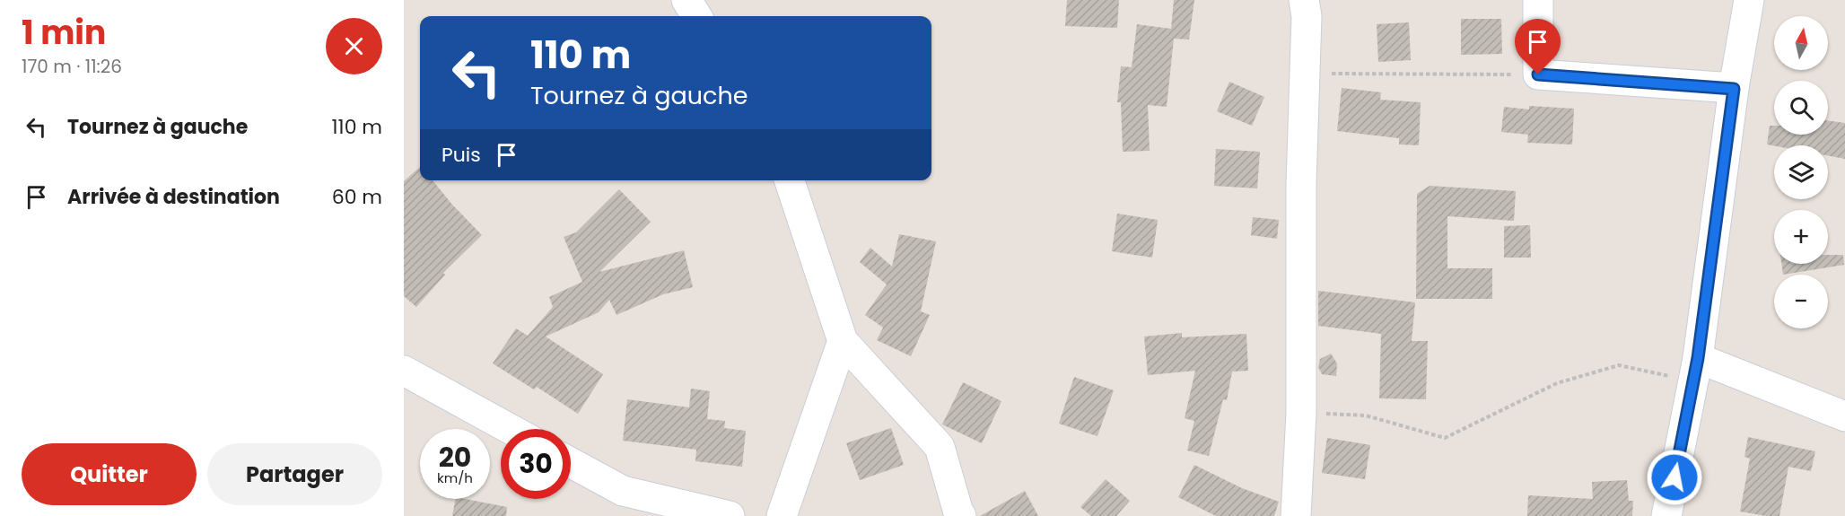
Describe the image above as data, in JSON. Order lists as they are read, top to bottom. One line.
{"north":"top","page":{"heading":["1 min","170 m · 11:26"],"map_buttons":["+","−"],"turn":["110 m","Tournez à gauche"],"list":[{"name":"Tournez à gauche","value":"110 m"},{"name":"Arrivée à destination","value":"60 m"}],"then":"Puis","speed":"20 km/h","limit":"30","buttons":["Quitter","Partager"]}}
